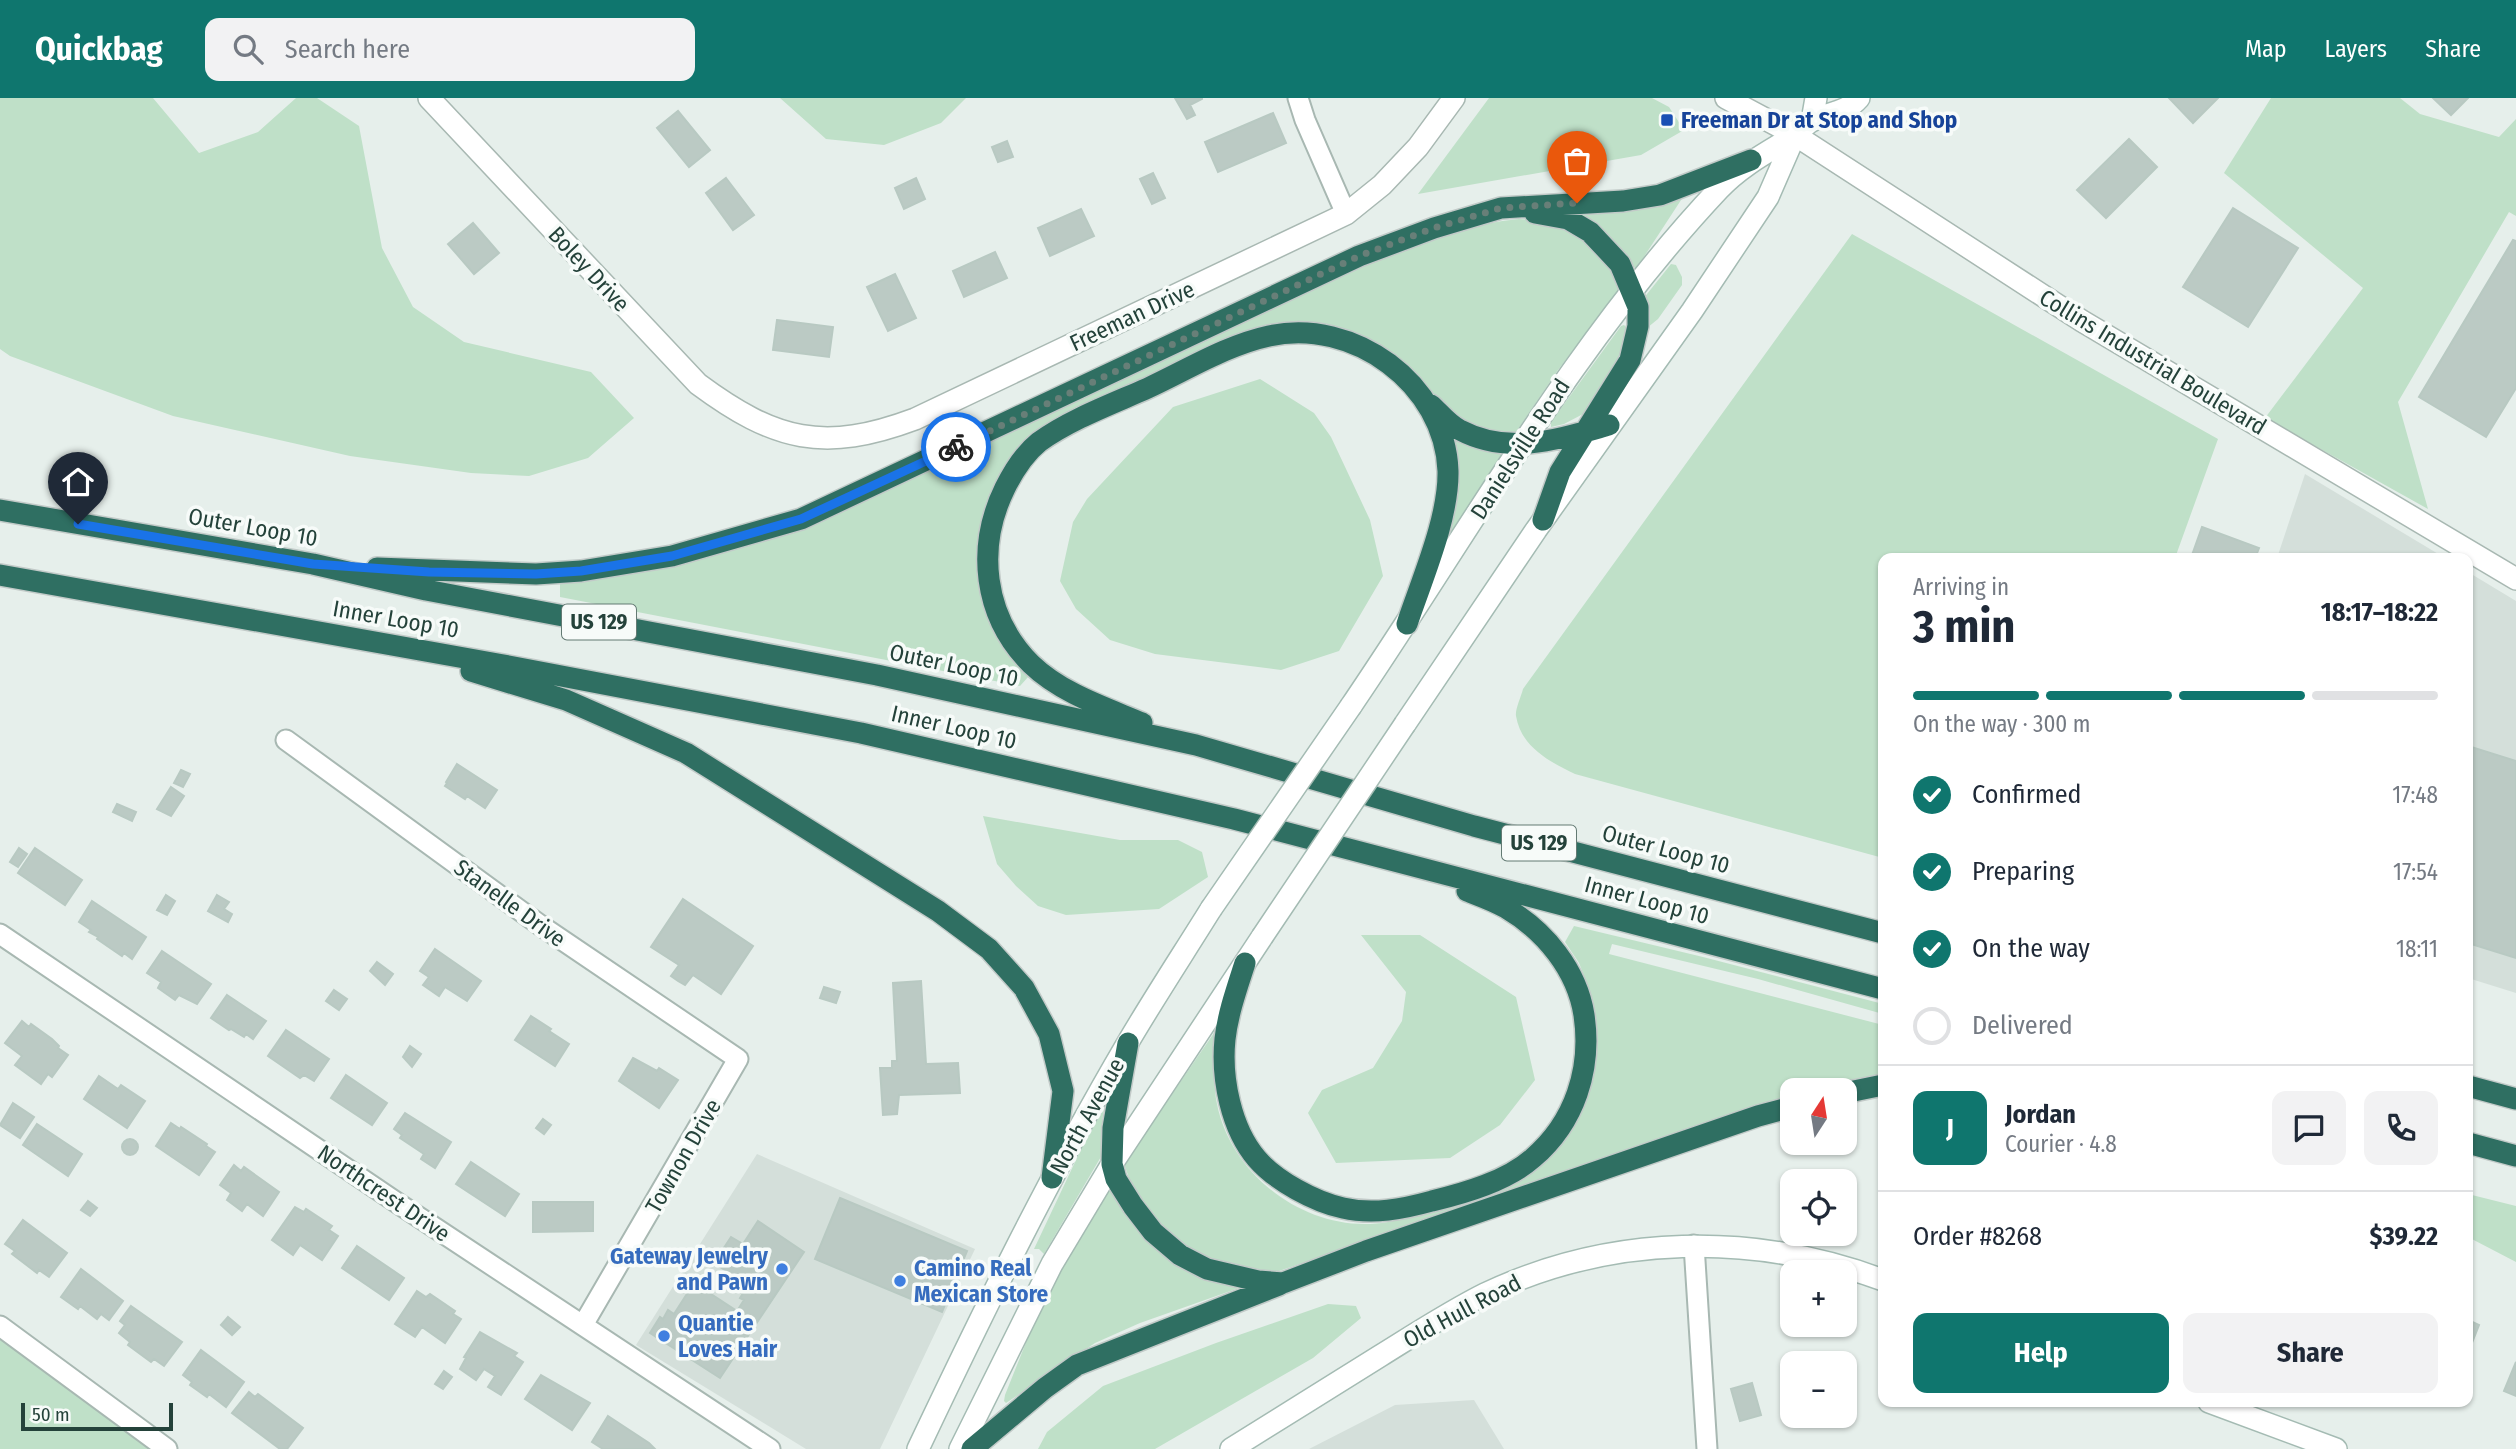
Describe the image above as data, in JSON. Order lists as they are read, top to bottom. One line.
{"streets":{"highway":["Outer Loop 10","Inner Loop 10","US 129"],"main road":["Boley Drive","Freeman Drive","Collins Industrial Boulevard","Danielsville Road","North Avenue","Old Hull Road"],"street":["Stanelle Drive","Townon Drive","Northcrest Drive"]},"crossings":[["Boley Drive","Freeman Drive"],["Collins Industrial Boulevard","Danielsville Road"],["Danielsville Road","North Avenue"],["Stanelle Drive","Townon Drive"],["Townon Drive","Northcrest Drive"]],"places":{"transit":["Freeman Dr at Stop and Shop"],"other":["Gateway Jewelry and Pawn","Camino Real Mexican Store","Quantie Loves Hair"]},"scale_bar":"50 m","north":"top","page":{"header":"Quickbag","search":"Search here","nav":["Map","Layers","Share"],"heading":["3 min","Arriving in","18:17–18:22"],"panel":["Jordan","Courier · 4.8","Order #8268","$39.22"],"bar":"On the way · 300 m","list":[["Confirmed","17:48"],["Preparing","17:54"],["On the way","18:11"],"Delivered"],"map_buttons":["+","−"],"round":"J","buttons":["Help","Share"],"scale":"50 m"}}
